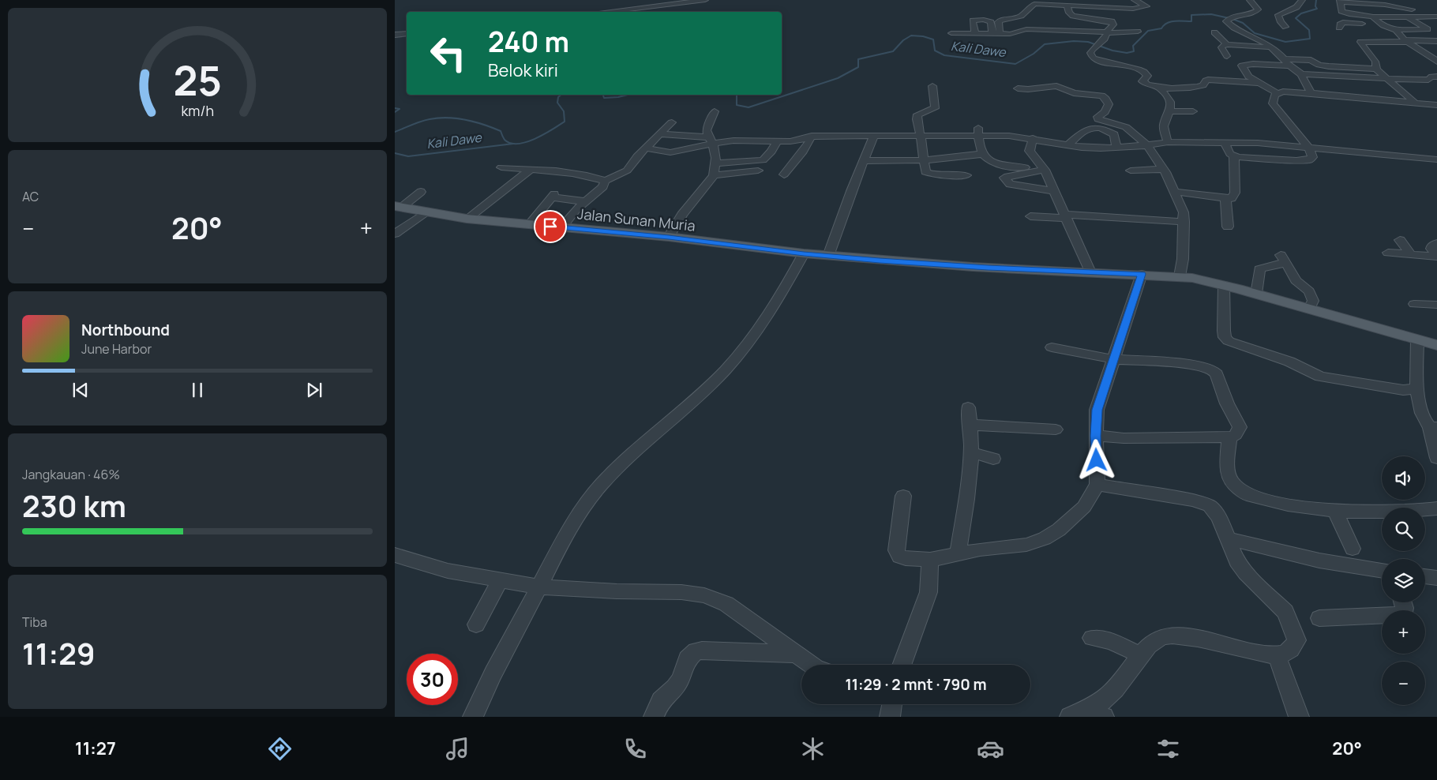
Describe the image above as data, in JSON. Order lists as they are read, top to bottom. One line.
{"streets":{"main road":["Jalan Sunan Muria"]},"water":["Kali Dawe"],"page":{"turn":["240 m","Belok kiri"],"tile":["AC",["Jangkauan · 46%","230 km"],["Tiba","11:29"]],"heat":["−","20°","+"],"song":["Northbound","June Harbor"],"map_buttons":["+","−"],"limit":"30","trip":"11:29 · 2 mnt · 790 m","tabs":["11:27","20°"],"gauge":["25","km/h"]}}
